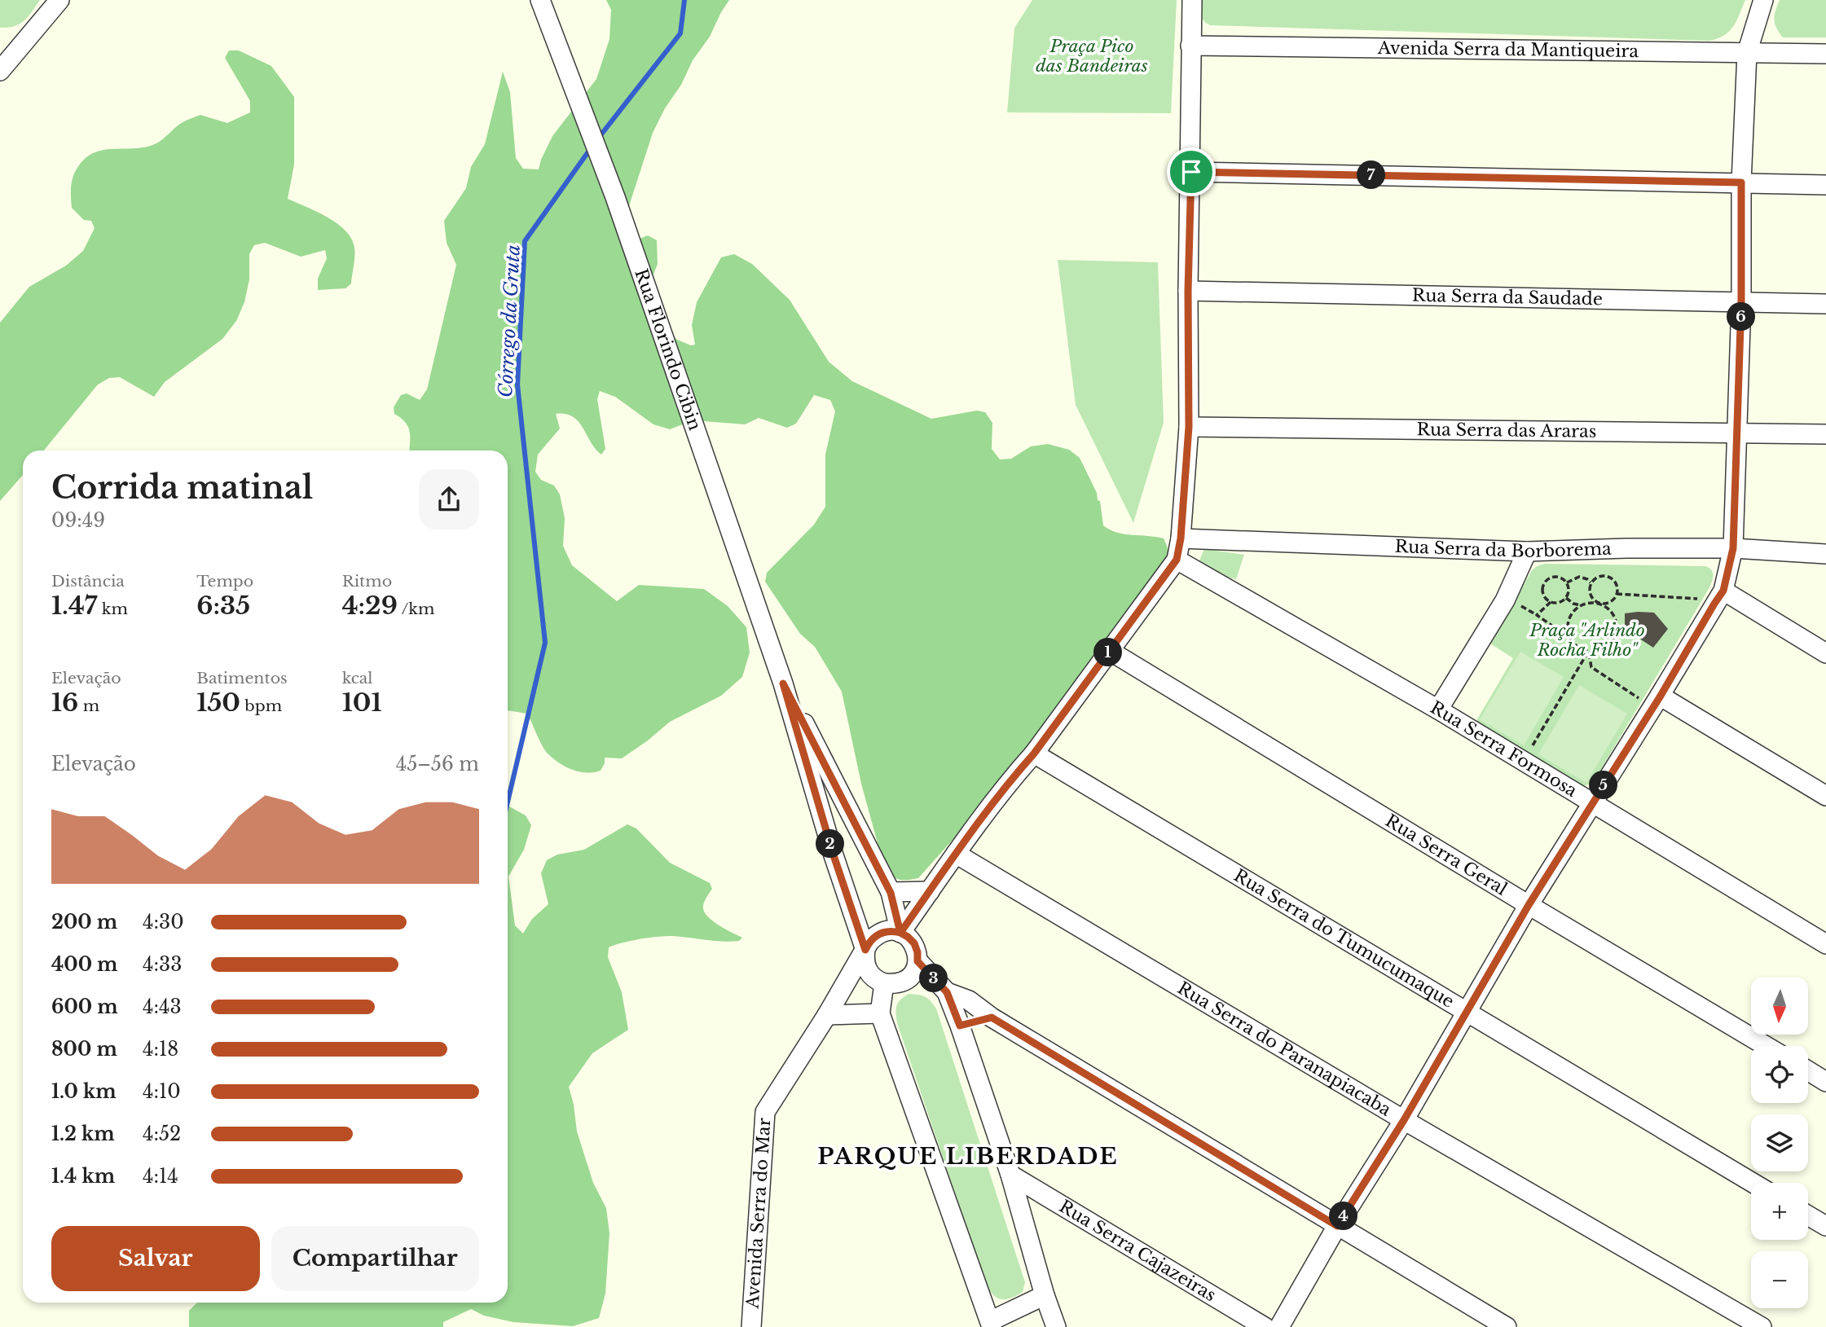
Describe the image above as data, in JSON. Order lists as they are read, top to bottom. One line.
{"streets":{"street":["Avenida Serra da Mantiqueira","Rua Serra da Saudade","Rua Florindo Cibin","Rua Serra das Araras","Rua Serra da Borborema","Rua Serra Formosa","Rua Serra Geral","Rua Serra do Tumucumaque","Rua Serra do Paranapiacaba","Avenida Serra do Mar","Rua Serra Cajazeiras"]},"crossings":[["Rua Florindo Cibin","Avenida Serra do Mar"]],"districts":["PARQUE LIBERDADE"],"water":["Córrego da Gruta"],"parks":["Praça Pico das Bandeiras","Praça \"Arlindo Rocha Filho\""],"north":"bottom","page":{"pins":["7","6","1","5","2","3","4"],"heading":["Corrida matinal","09:49"],"stats":[["Distância","1.47 km"],["Tempo","6:35"],["Ritmo","4:29 /km"],["Elevação","16 m"],["Batimentos","150 bpm"],["kcal","101"]],"chart":["Elevação","45–56 m"],"list":[{"name":"200 m","note":"4:30"},{"name":"400 m","note":"4:33"},{"name":"600 m","note":"4:43"},{"name":"800 m","note":"4:18"},{"name":"1.0 km","note":"4:10"},{"name":"1.2 km","note":"4:52"},{"name":"1.4 km","note":"4:14"}],"map_buttons":["+","−"],"buttons":["Salvar","Compartilhar"]}}
